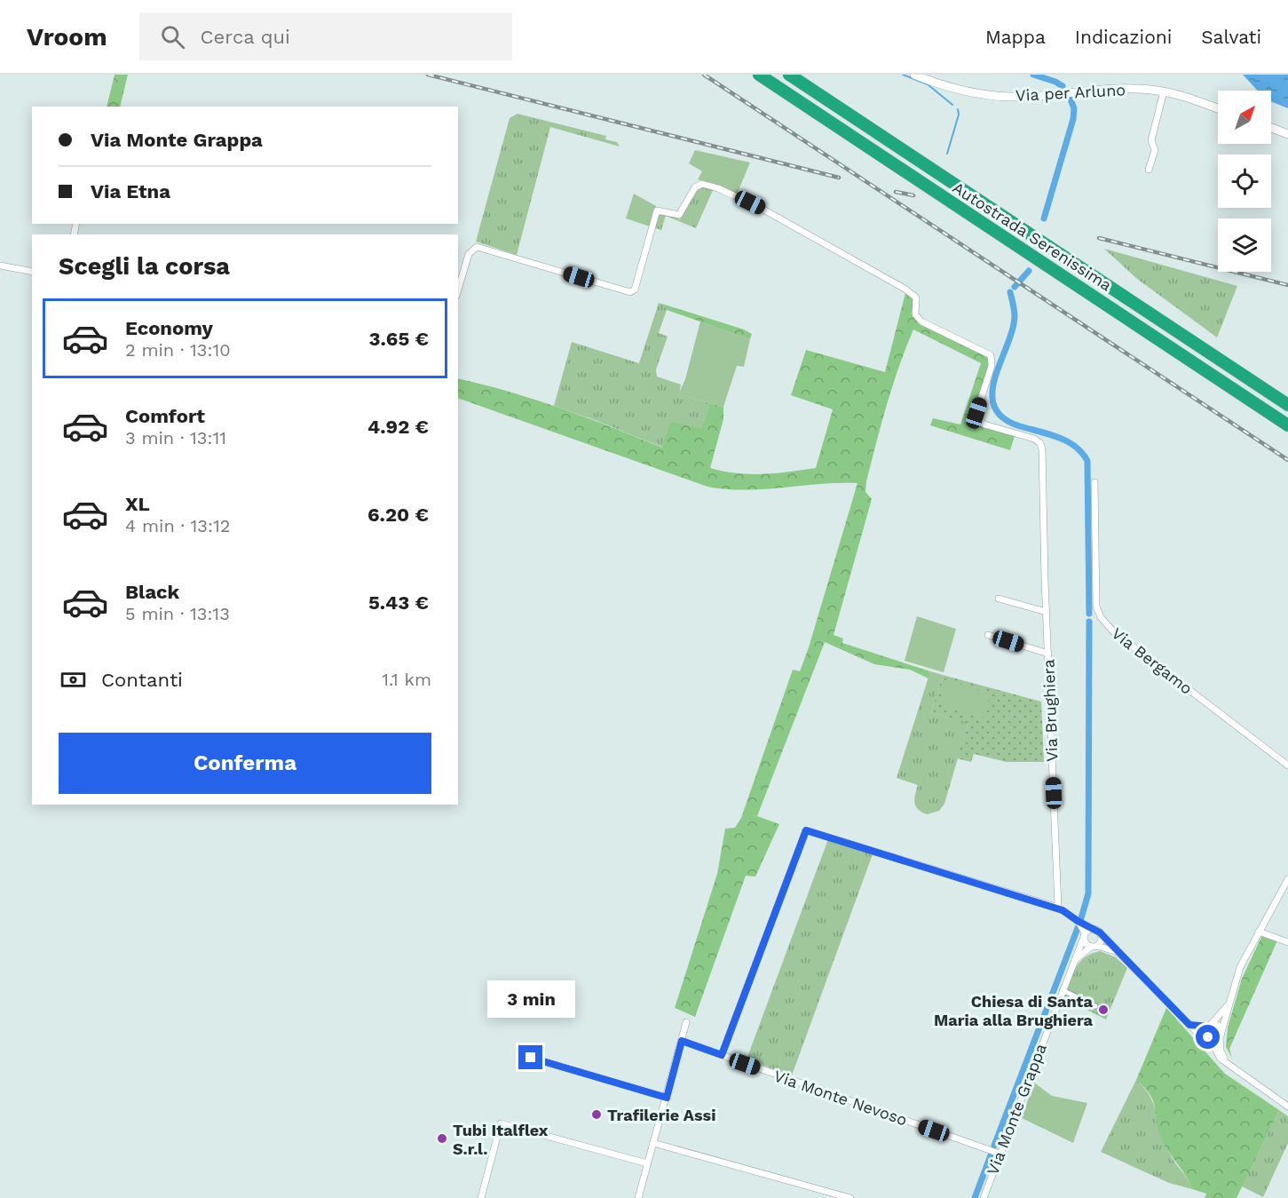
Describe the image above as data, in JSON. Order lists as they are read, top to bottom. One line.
{"streets":{"highway":["Autostrada Serenissima"],"street":["Via per Arluno","Via Bergamo","Via Brughiera","Via Monte Nevoso","Via Monte Grappa"]},"crossings":[["Via Monte Nevoso","Via Monte Grappa"]],"places":["Chiesa di Santa Maria alla Brughiera","Trafilerie Assi","Tubi Italflex S.r.l."],"north":"top right","page":{"header":"Vroom","search":"Cerca qui","nav":["Mappa","Indicazioni","Salvati"],"banner":["Via Monte Grappa","Via Etna"],"heading":"Scegli la corsa","list":[{"name":"Economy","note":"2 min · 13:10","value":"3.65 €"},{"name":"Comfort","note":"3 min · 13:11","value":"4.92 €"},{"name":"XL","note":"4 min · 13:12","value":"6.20 €"},{"name":"Black","note":"5 min · 13:13","value":"5.43 €"}],"pay":["Contanti","1.1 km"],"buttons":"Conferma","bubble":"3 min"}}
